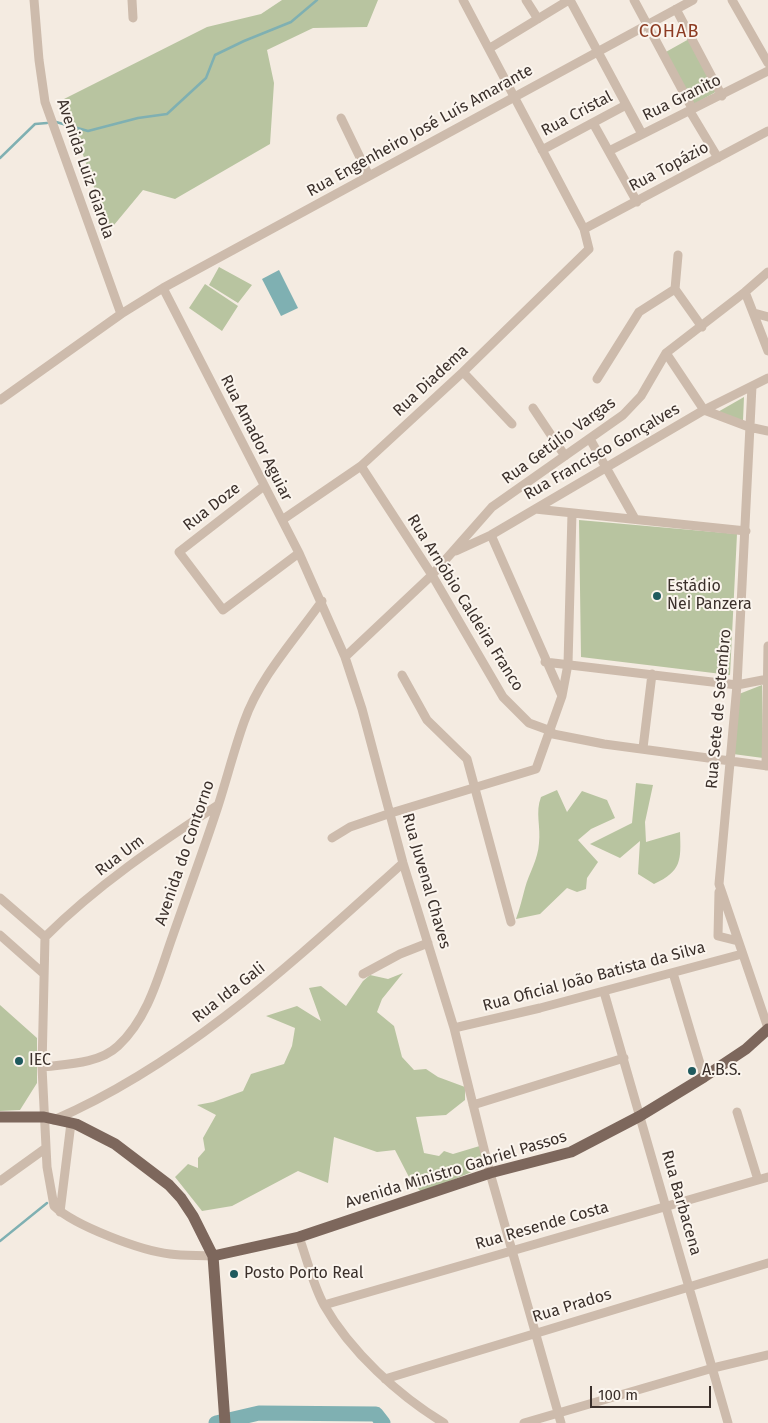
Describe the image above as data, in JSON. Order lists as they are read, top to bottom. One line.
{"streets":{"main road":["Avenida Ministro Gabriel Passos"],"street":["Rua Granito","Rua Cristal","Rua Engenheiro José Luís Amarante","Rua Topázio","Avenida Luiz Giarola","Rua Diadema","Rua Amador Aguiar","Rua Getúlio Vargas","Rua Francisco Gonçalves","Rua Doze","Rua Arnóbio Caldeira Franco","Rua Sete de Setembro","Avenida do Contorno","Rua Um","Rua Juvenal Chaves","Rua Oficial João Batista da Silva","Rua Ida Gali","Rua Barbacena","Rua Resende Costa","Rua Prados"]},"crossings":[["Rua Engenheiro José Luís Amarante","Rua Amador Aguiar"],["Rua Topázio","Rua Diadema"],["Rua Diadema","Rua Amador Aguiar"],["Rua Diadema","Rua Arnóbio Caldeira Franco"],["Rua Amador Aguiar","Rua Doze"],["Rua Amador Aguiar","Avenida do Contorno"],["Rua Amador Aguiar","Rua Juvenal Chaves"],["Rua Getúlio Vargas","Rua Francisco Gonçalves"],["Rua Getúlio Vargas","Rua Arnóbio Caldeira Franco"],["Rua Getúlio Vargas","Rua Juvenal Chaves"],["Rua Francisco Gonçalves","Rua Sete de Setembro"],["Rua Arnóbio Caldeira Franco","Rua Sete de Setembro"],["Rua Sete de Setembro","Rua Oficial João Batista da Silva"],["Rua Sete de Setembro","Avenida Ministro Gabriel Passos"],["Avenida do Contorno","Rua Um"],["Avenida do Contorno","Rua Juvenal Chaves"],["Rua Juvenal Chaves","Rua Oficial João Batista da Silva"],["Rua Juvenal Chaves","Rua Ida Gali"],["Rua Juvenal Chaves","Avenida Ministro Gabriel Passos"],["Rua Juvenal Chaves","Rua Resende Costa"],["Rua Juvenal Chaves","Rua Prados"],["Rua Oficial João Batista da Silva","Rua Barbacena"],["Avenida Ministro Gabriel Passos","Rua Barbacena"],["Rua Barbacena","Rua Resende Costa"],["Rua Barbacena","Rua Prados"]],"districts":["COHAB"],"places":["Estádio Nei Panzera","IEC","A.B.S.","Posto Porto Real"],"scale_bar":"100 m"}
